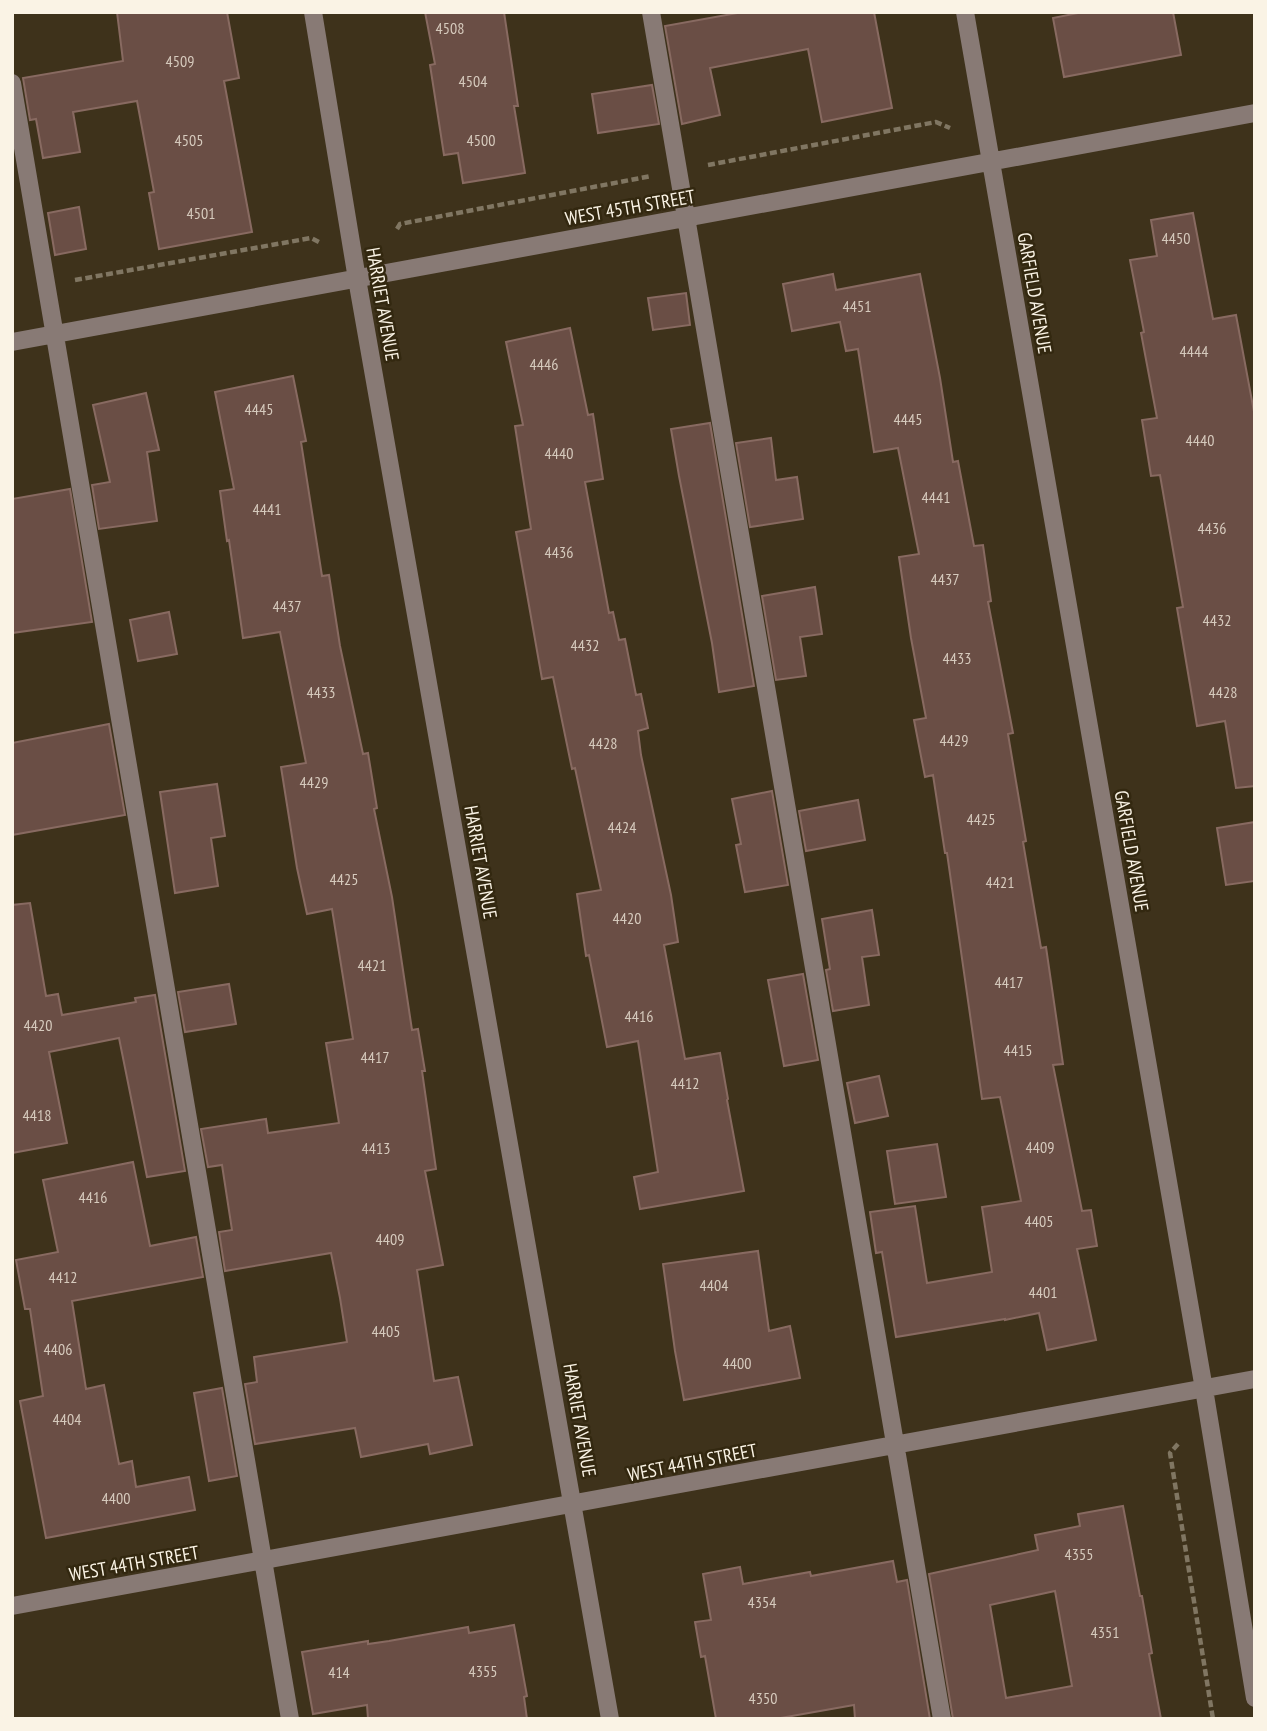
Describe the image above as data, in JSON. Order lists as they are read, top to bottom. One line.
{"streets":{"street":["WEST 45TH STREET","GARFIELD AVENUE","HARRIET AVENUE","WEST 44TH STREET"]},"crossings":[["WEST 45TH STREET","GARFIELD AVENUE"],["WEST 45TH STREET","HARRIET AVENUE"],["GARFIELD AVENUE","WEST 44TH STREET"],["HARRIET AVENUE","WEST 44TH STREET"]],"house_numbers":["4508","4509","4504","4505","4500","4501","4450","4451","4444","4446","4445","4445","4440","4440","4441","4441","4436","4436","4437","4437","4432","4432","4433","4433","4428","4429","4428","4429","4425","4424","4425","4421","4420","4421","4417","4416","4420","4415","4417","4412","4418","4409","4413","4416","4405","4409","4412","4404","4401","4405","4406","4400","4404","4400","4355","4354","4351","4355","414","4350"]}
